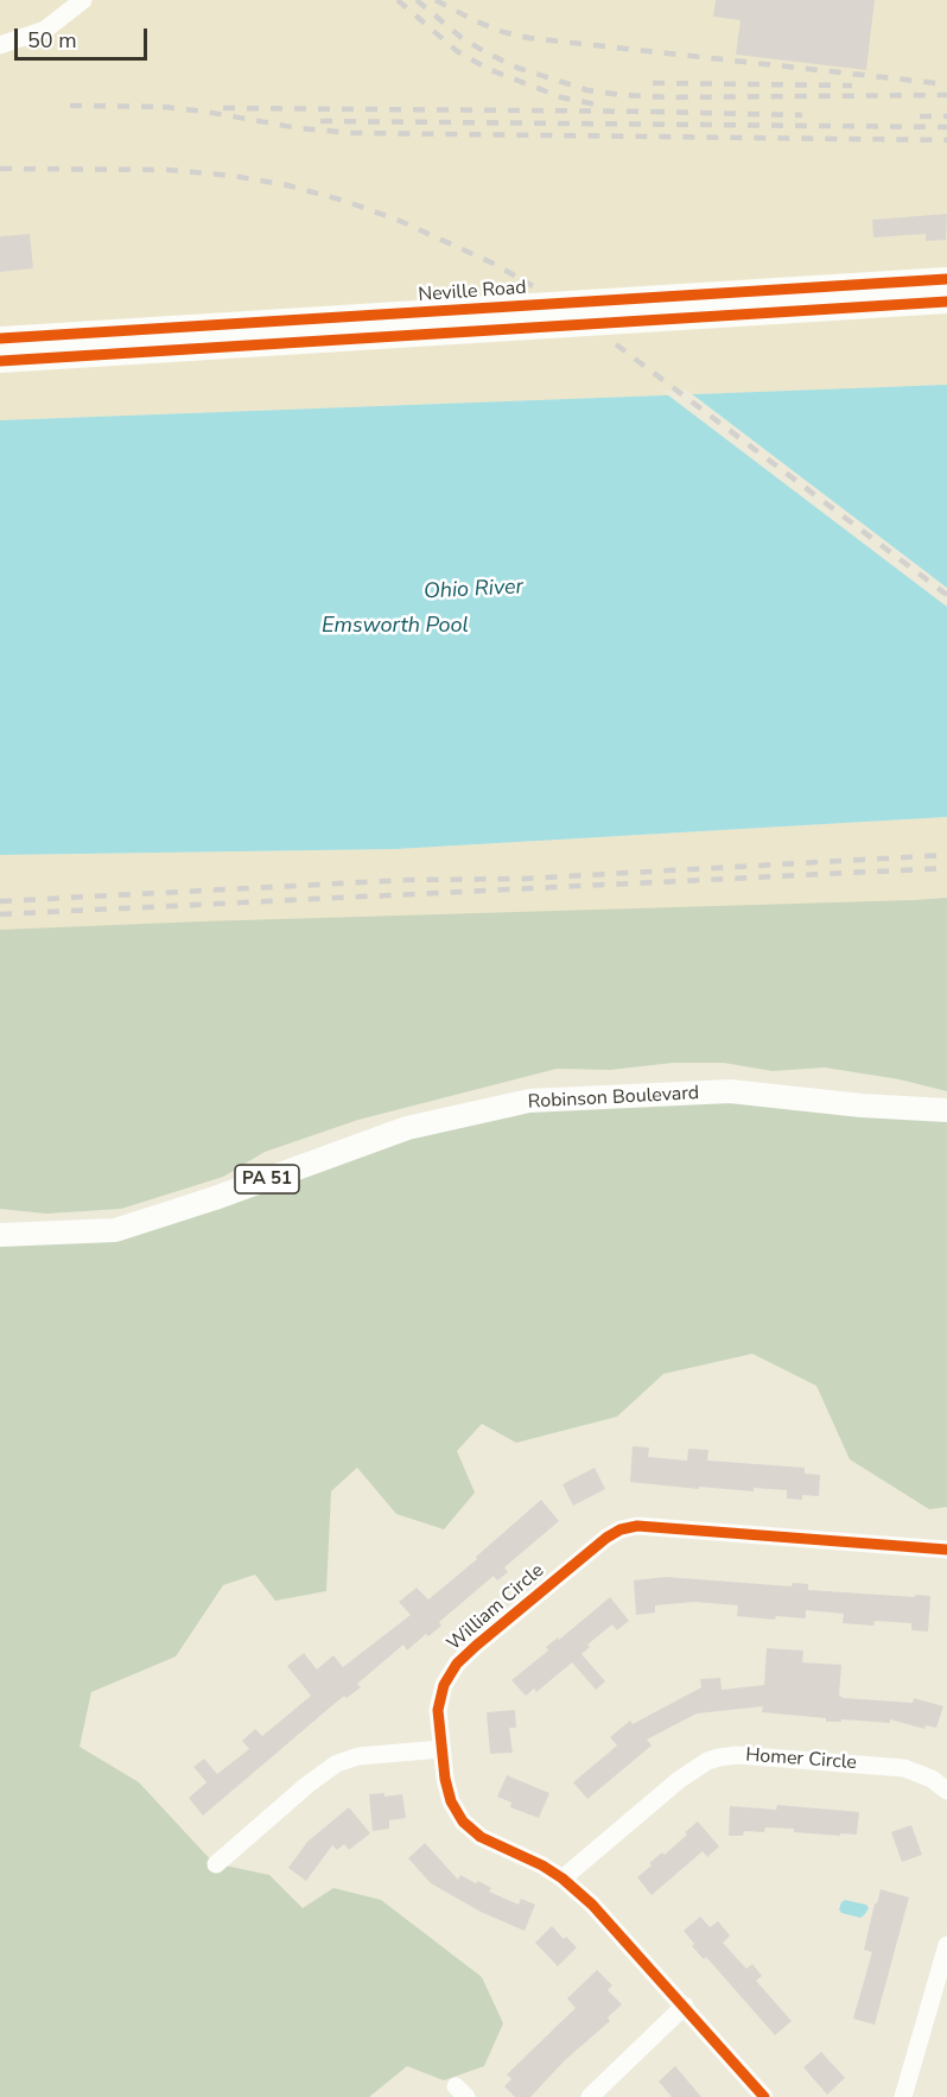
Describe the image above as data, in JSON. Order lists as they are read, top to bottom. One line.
{"streets":{"main road":["Neville Road","Robinson Boulevard","PA 51"],"street":["William Circle","Homer Circle"]},"crossings":[["William Circle","Homer Circle"]],"water":["Ohio River","Emsworth Pool"],"scale_bar":"50 m"}
